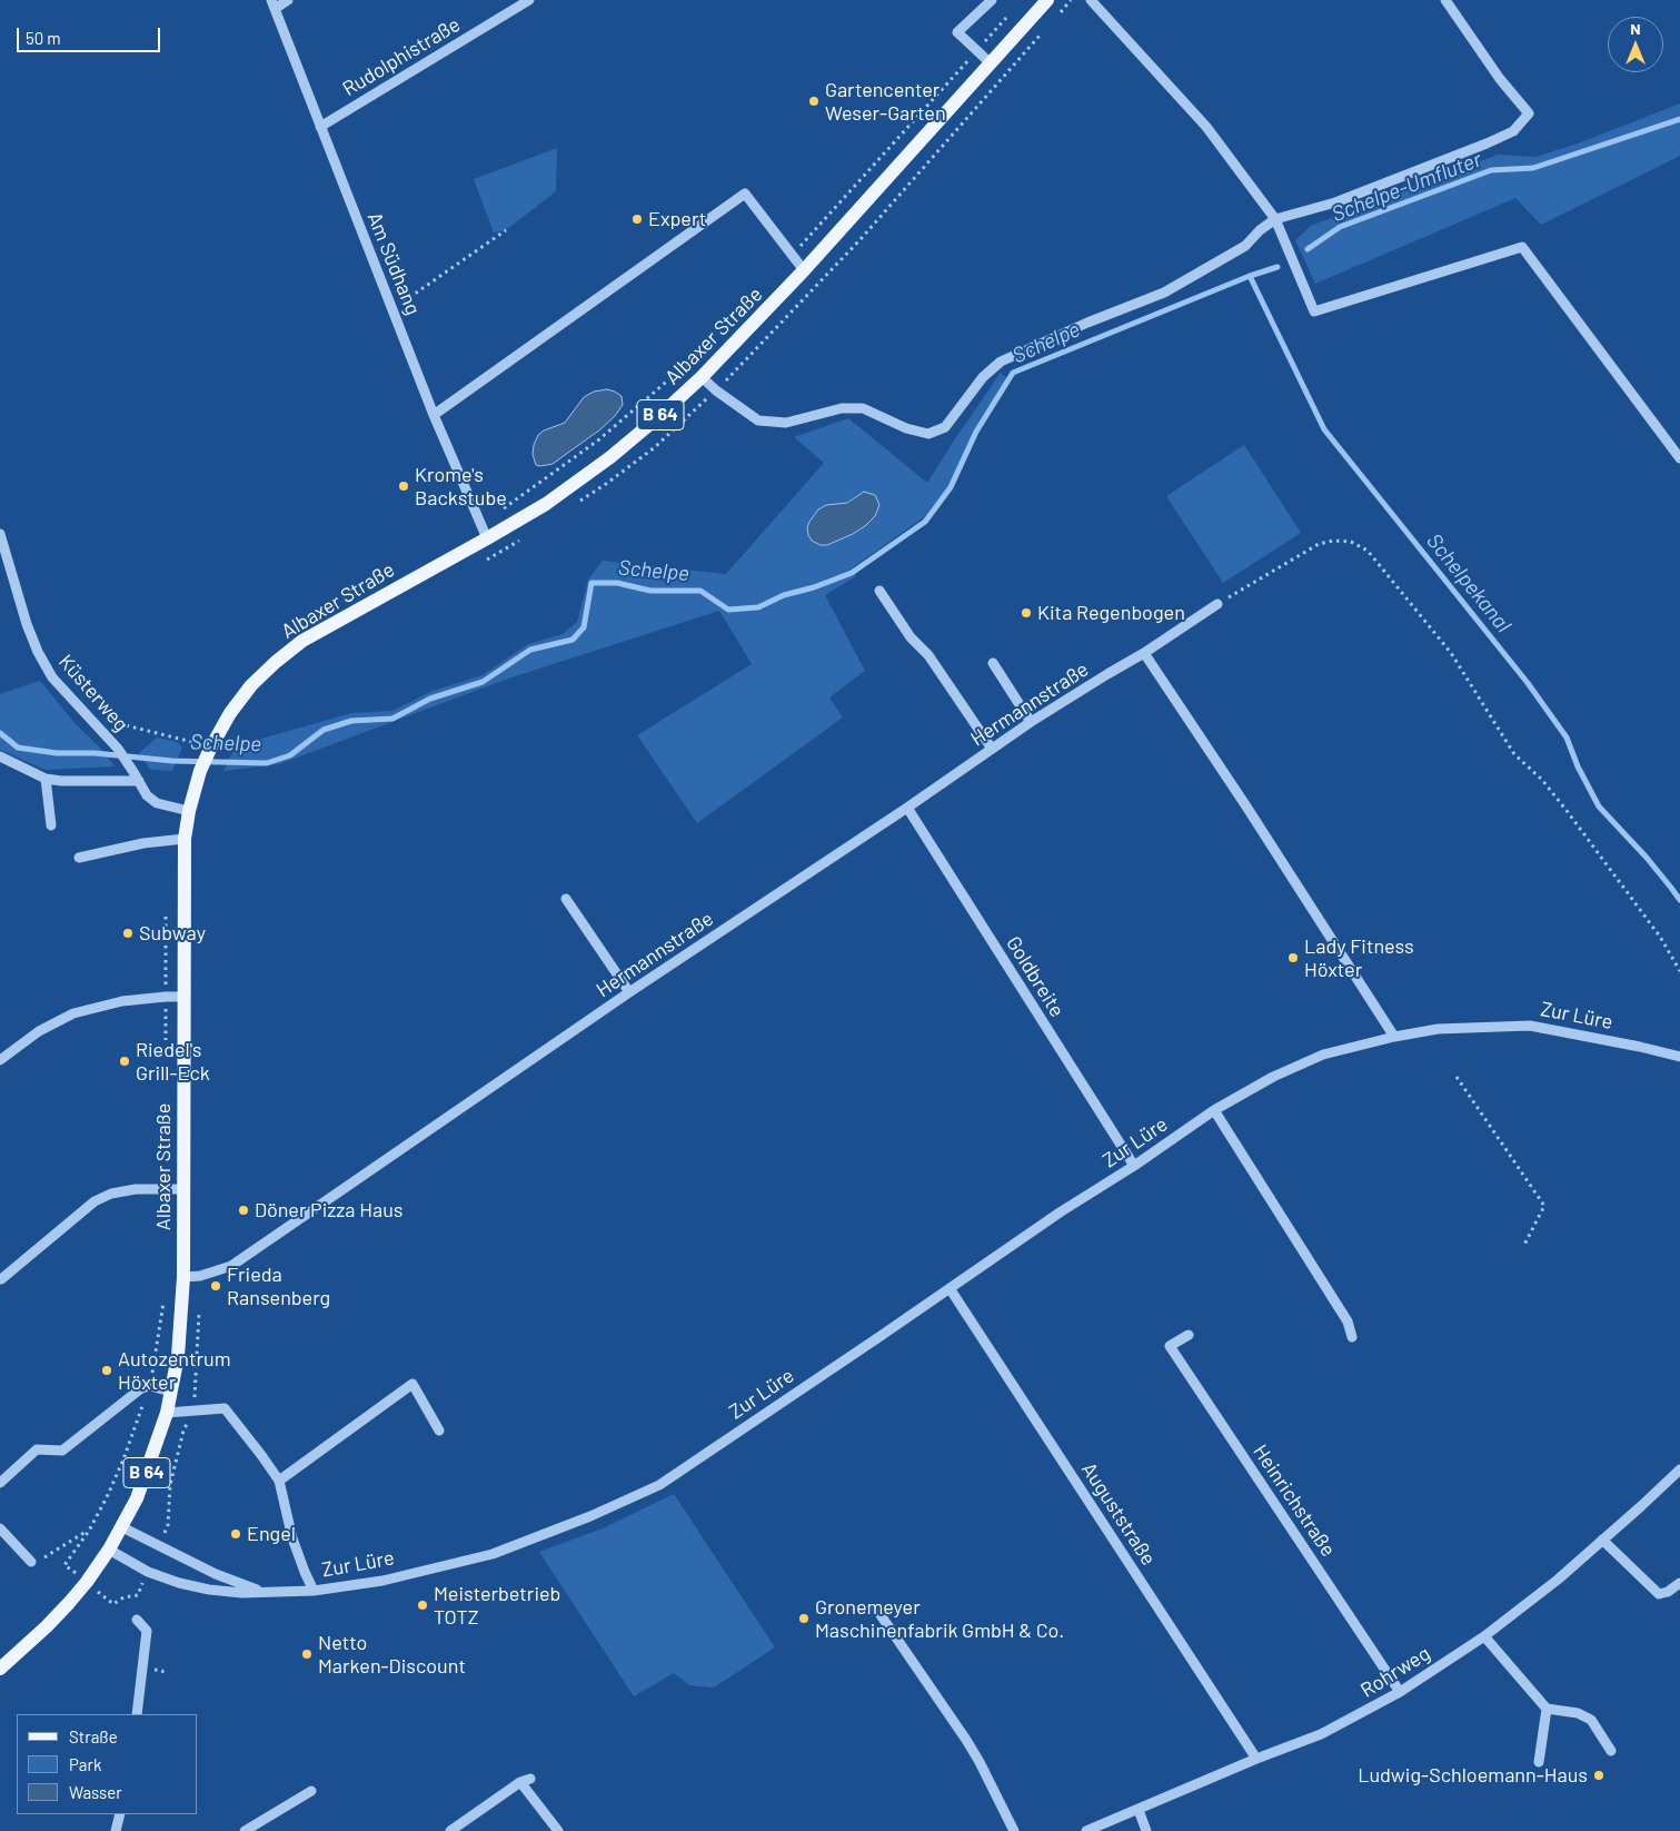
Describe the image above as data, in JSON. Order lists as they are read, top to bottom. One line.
{"streets":{"main road":["Albaxer Straße","B 64"],"street":["Rudolphistraße","Am Südhang","Küsterweg","Hermannstraße","Goldbreite","Zur Lüre","Heinrichstraße","Auguststraße","Rohrweg"]},"crossings":[["Rudolphistraße","Am Südhang"],["Am Südhang","Albaxer Straße"],["Albaxer Straße","Küsterweg"],["Albaxer Straße","Hermannstraße"],["Albaxer Straße","Zur Lüre"],["Hermannstraße","Goldbreite"],["Goldbreite","Zur Lüre"],["Zur Lüre","Auguststraße"],["Heinrichstraße","Rohrweg"],["Auguststraße","Rohrweg"]],"water":["Schelpe-Umfluter","Schelpe","Schelpekanal"],"places":["Gartencenter Weser-Garten","Expert","Krome's Backstube","Kita Regenbogen","Subway","Lady Fitness Höxter","Riedel's Grill-Eck","Döner Pizza Haus","Frieda Ransenberg","Autozentrum Höxter","Engel","Meisterbetrieb TOTZ","Gronemeyer Maschinenfabrik GmbH & Co.","Netto Marken-Discount","Ludwig-Schloemann-Haus"],"legend":["Straße","Park","Wasser"],"scale_bar":"50 m","north":"top"}
